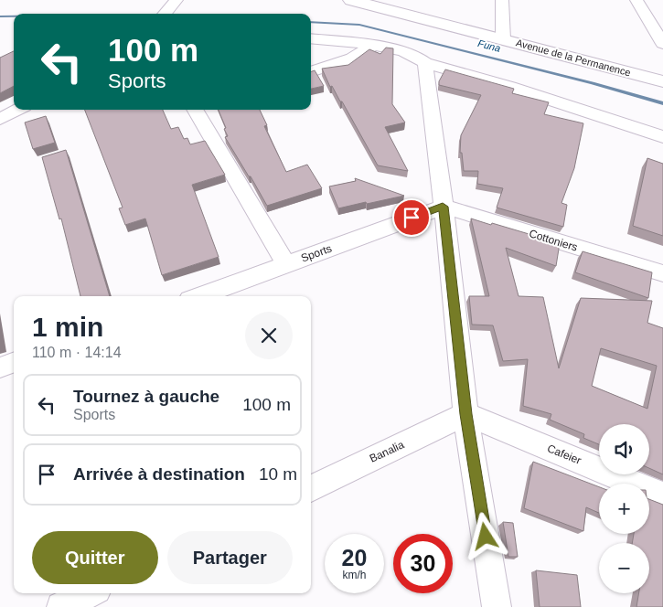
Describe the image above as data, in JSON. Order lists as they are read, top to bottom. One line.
{"streets":{"street":["Avenue de la Permanence","Cottoniers","Sports","Banalia","Cafeier"]},"crossings":[["Cottoniers","Sports"],["Banalia","Cafeier"]],"water":["Funa"],"page":{"turn":["100 m","Sports"],"heading":["1 min","110 m · 14:14"],"list":[{"name":"Tournez à gauche","note":"Sports","value":"100 m"},{"name":"Arrivée à destination","value":"10 m"}],"map_buttons":["+","−"],"buttons":["Quitter","Partager"],"speed":"20 km/h","limit":"30"}}
